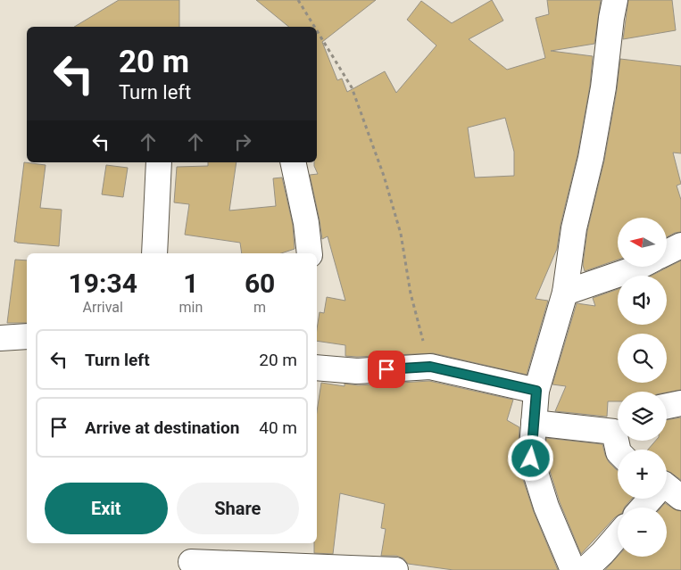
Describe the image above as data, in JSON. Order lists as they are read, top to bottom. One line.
{"north":"left","page":{"turn":["20 m","Turn left"],"map_buttons":["+","−"],"eta":["19:34","Arrival","1","min","60","m"],"list":[{"name":"Turn left","value":"20 m"},{"name":"Arrive at destination","value":"40 m"}],"buttons":["Exit","Share"]}}
